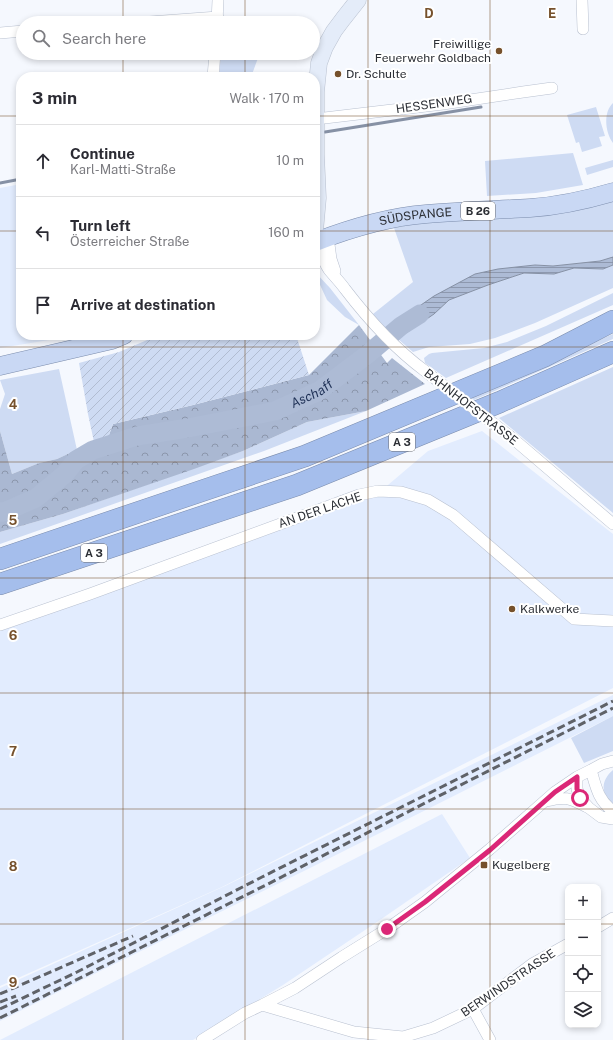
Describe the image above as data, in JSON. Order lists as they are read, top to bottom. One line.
{"streets":{"highway":["A 3"],"main road":["B 26","SÜDSPANGE"],"street":["HESSENWEG","BAHNHOFSTRASSE","AN DER LACHE","BERWINDSTRASSE"]},"crossings":[["SÜDSPANGE","BAHNHOFSTRASSE"]],"water":["Aschaff"],"places":{"other":["Freiwillige Feuerwehr Goldbach","Dr. Schulte","Kalkwerke"],"transit":["Kugelberg"]},"page":{"search":"Search here","heading":["3 min","Walk · 170 m"],"list":[["Continue","Karl-Matti-Straße","10 m"],["Turn left","Österreicher Straße","160 m"],"Arrive at destination"],"map_buttons":["+","−"]},"grid":{"columns":["D","E"],"rows":["4","5","6","7","8","9"]}}
